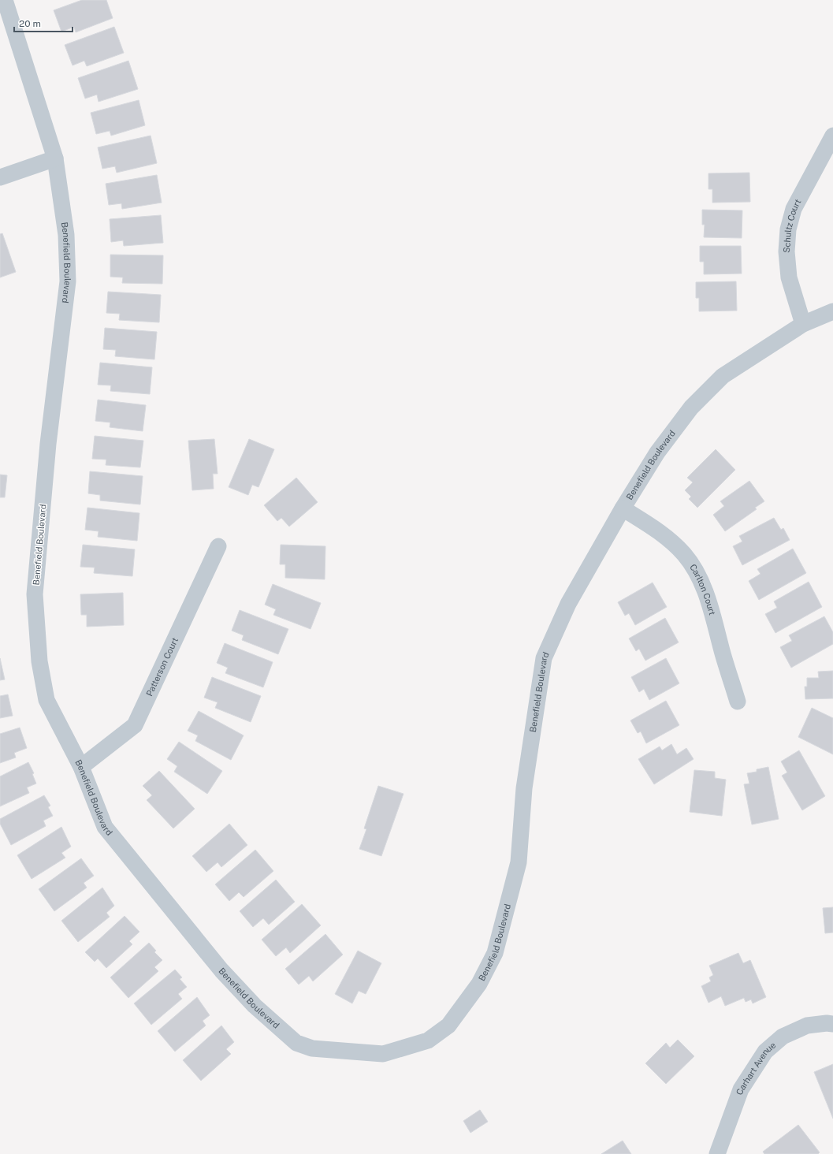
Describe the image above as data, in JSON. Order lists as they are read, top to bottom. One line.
{"streets":{"street":["Schultz Court","Benefield Boulevard","Carlton Court","Patterson Court","Carhart Avenue"]},"crossings":[["Schultz Court","Benefield Boulevard"],["Benefield Boulevard","Carlton Court"],["Benefield Boulevard","Patterson Court"]],"scale_bar":"20 m"}
